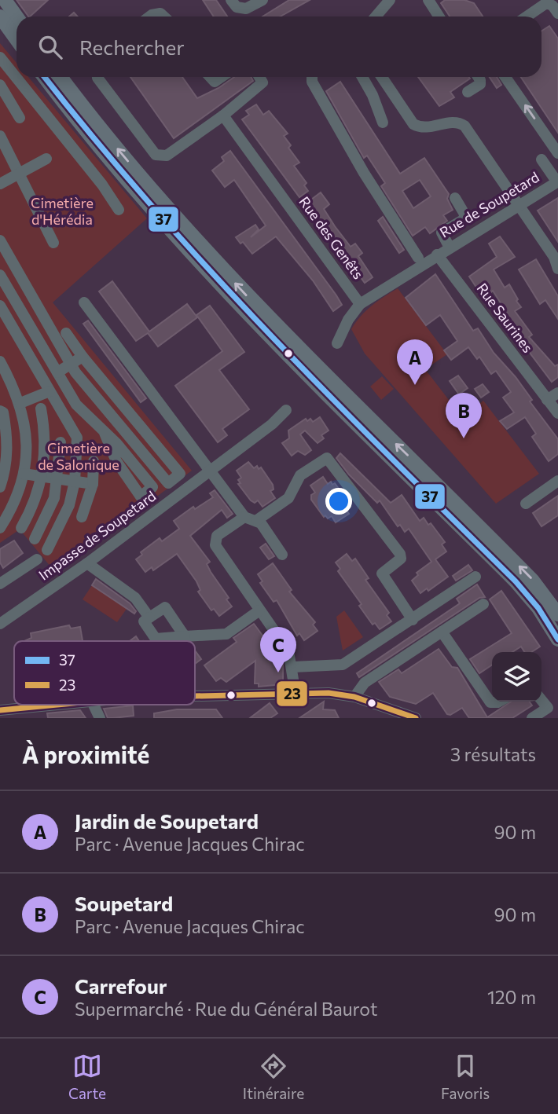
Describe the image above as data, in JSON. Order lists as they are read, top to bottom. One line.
{"streets":{"street":["Rue de Soupetard","Rue des Genêts","Rue Saurines","Impasse de Soupetard"]},"crossings":[["Rue de Soupetard","Rue Saurines"]],"parks":["Cimetière d'Hérédia","Cimetière de Salonique"],"lines":["transit line 37","transit line 23"],"legend":["37","23"],"page":{"search":"Rechercher","pins":["A","B","C"],"heading":["À proximité","3 résultats"],"list":[{"mark":"A","name":"Jardin de Soupetard","note":"Parc · Avenue Jacques Chirac","value":"90 m"},{"mark":"B","name":"Soupetard","note":"Parc · Avenue Jacques Chirac","value":"90 m"},{"mark":"C","name":"Carrefour","note":"Supermarché · Rue du Général Baurot","value":"120 m"}],"nav":["Carte","Itinéraire","Favoris"]}}
